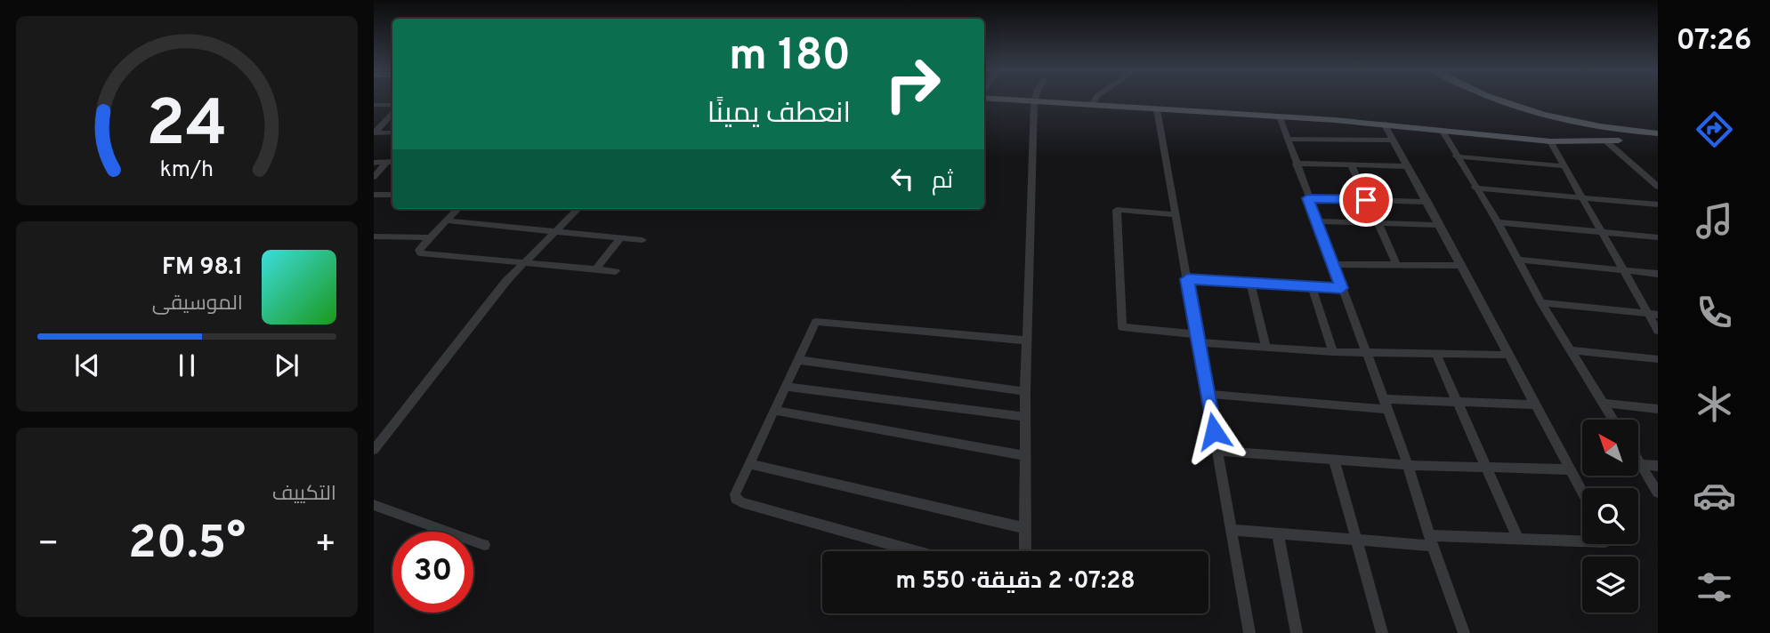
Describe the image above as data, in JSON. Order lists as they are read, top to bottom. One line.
{"north":"top left","page":{"tabs":"07:26","turn":["180 m","انعطف يمينًا"],"then":"ثم","song":["98.1 FM","الموسيقى"],"tile":"التكييف","heat":["−","20.5°","+"],"limit":"30","trip":"07:28 · 2 دقيقة · 550 m","gauge":["24","km/h"]}}
